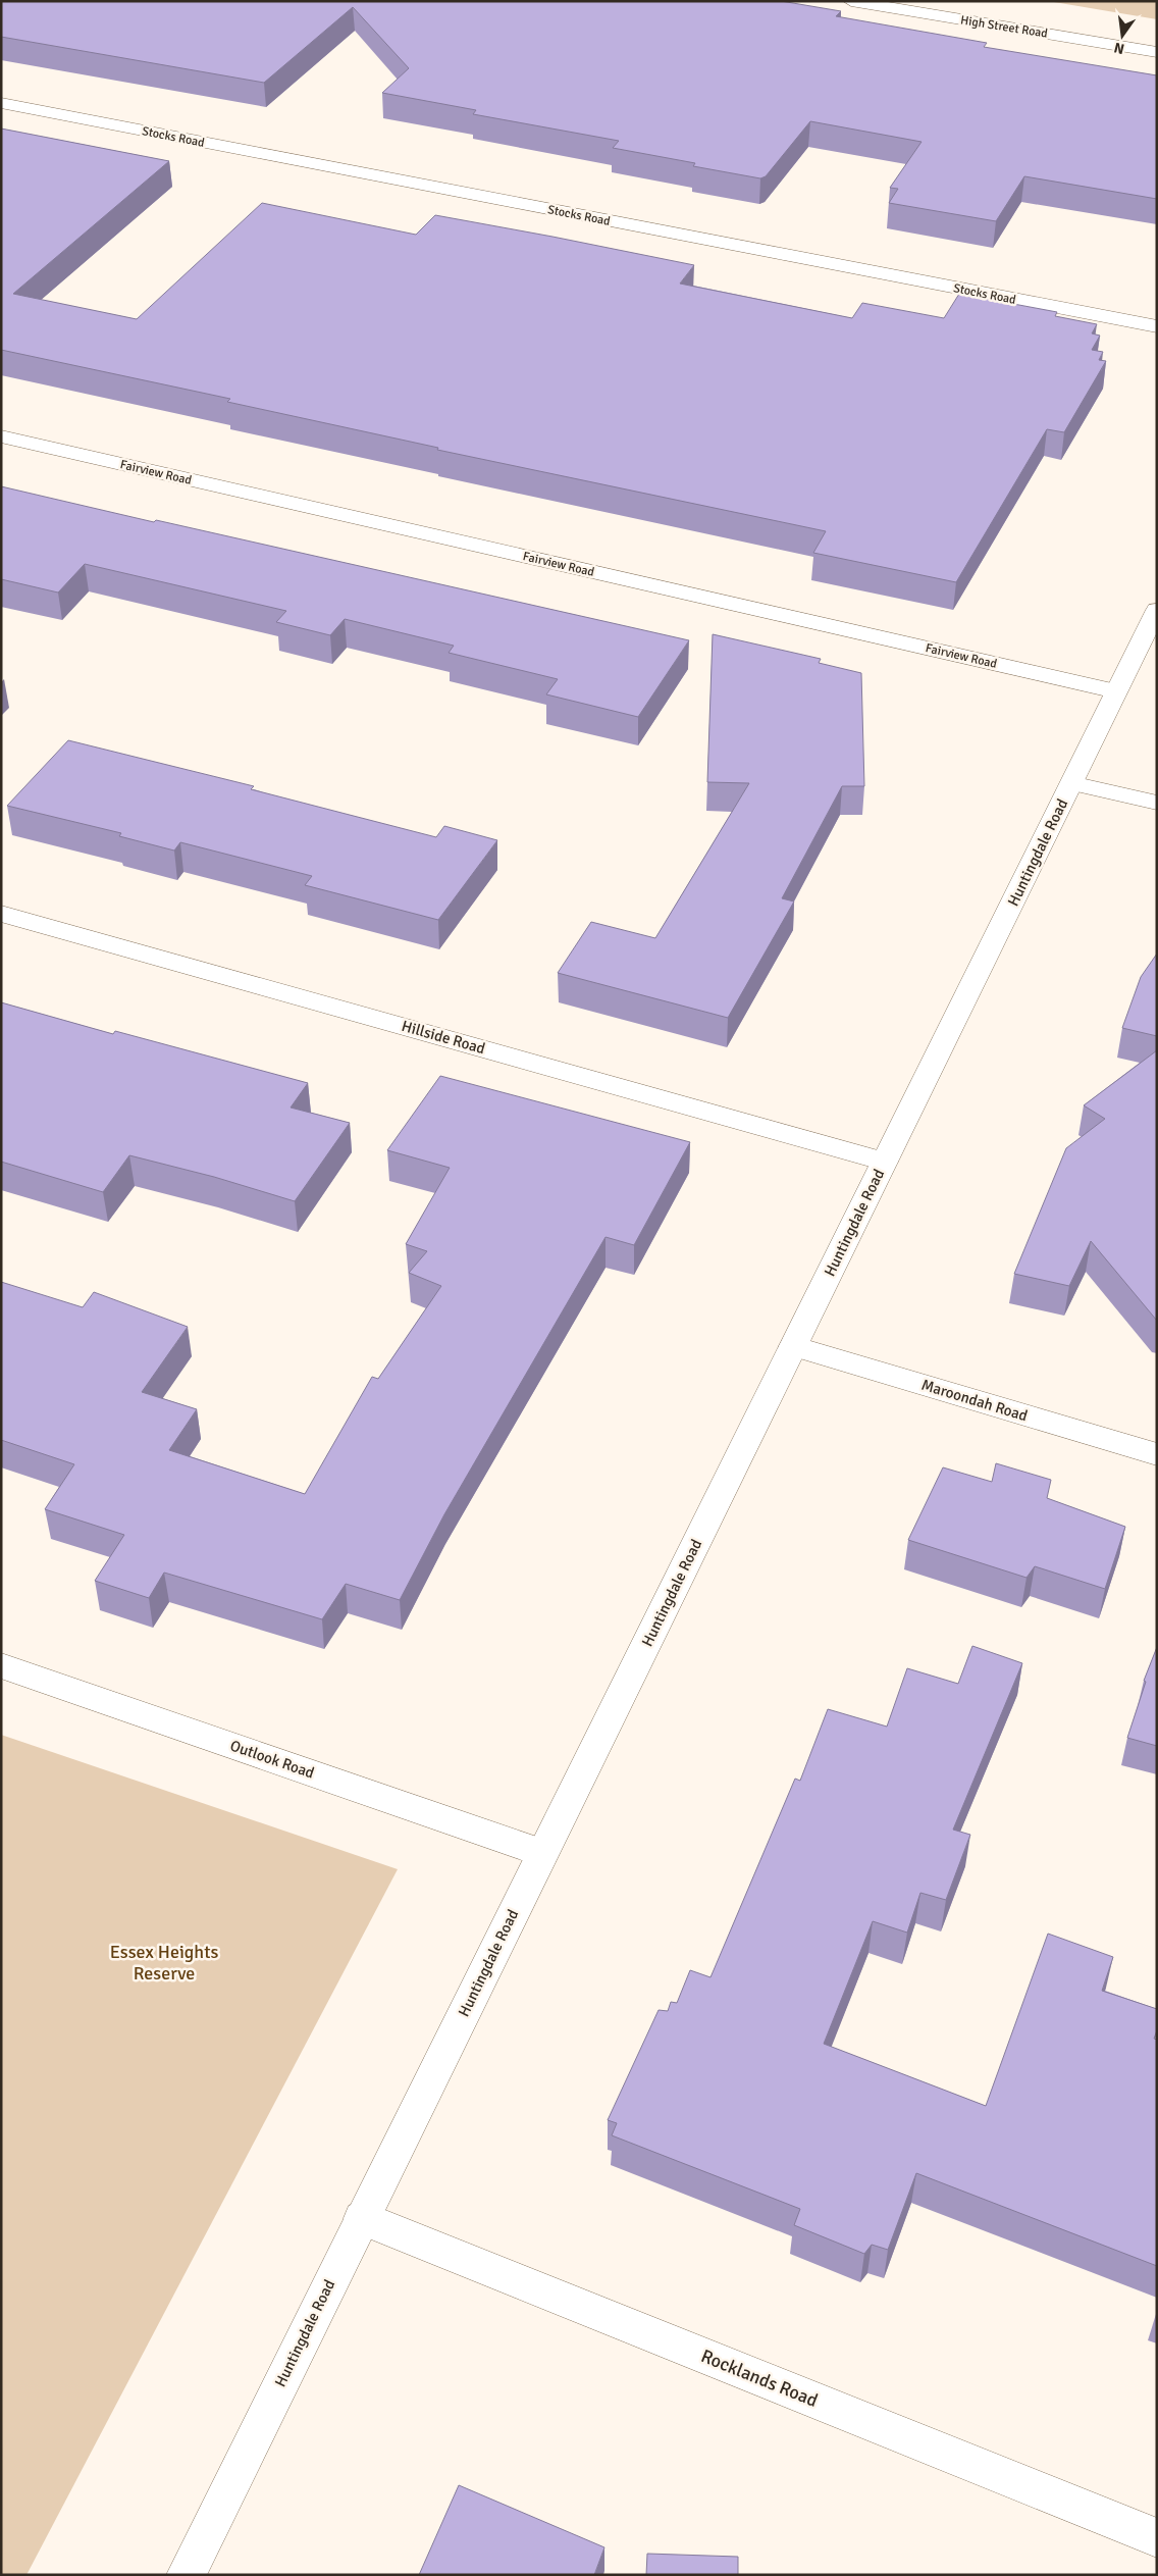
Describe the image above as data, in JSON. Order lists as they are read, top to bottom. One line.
{"streets":{"street":["High Street Road","Stocks Road","Fairview Road","Huntingdale Road","Hillside Road","Maroondah Road","Outlook Road","Rocklands Road"]},"crossings":[["Fairview Road","Huntingdale Road"],["Huntingdale Road","Hillside Road"],["Huntingdale Road","Maroondah Road"],["Huntingdale Road","Outlook Road"],["Huntingdale Road","Rocklands Road"]],"parks":["Essex Heights Reserve"],"north":"bottom"}
